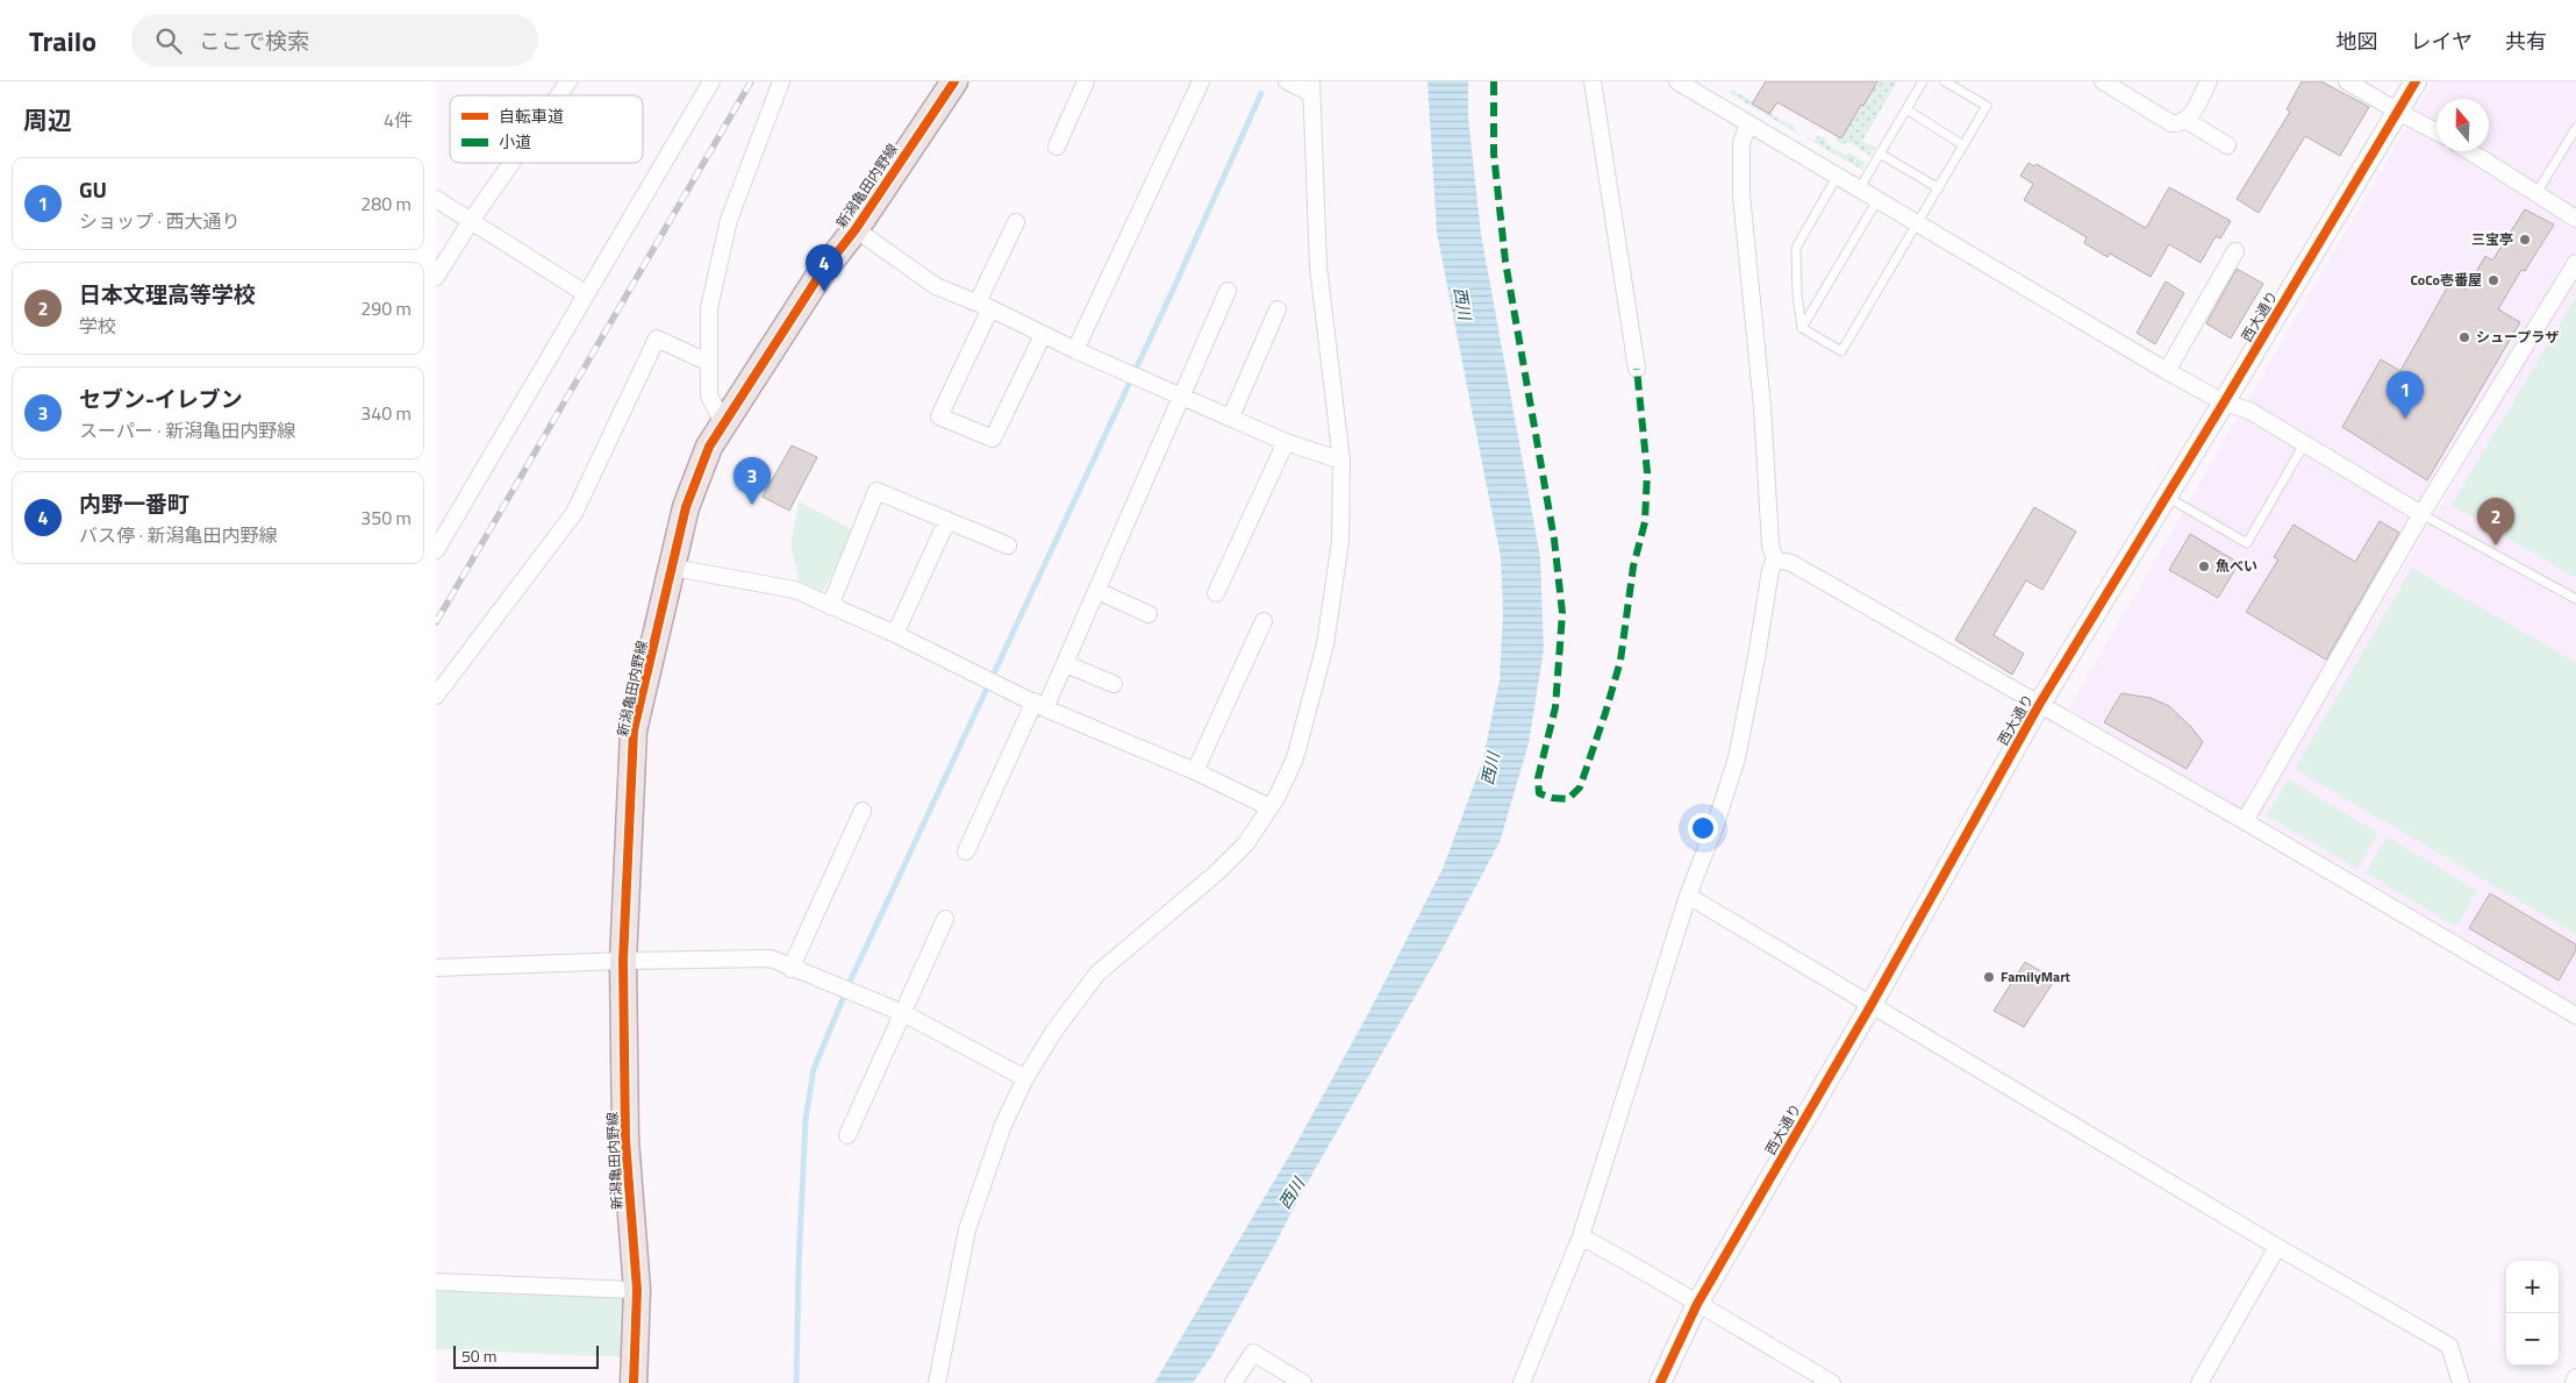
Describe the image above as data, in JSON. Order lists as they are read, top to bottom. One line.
{"streets":{"main road":["新潟亀田内野線"],"street":["西大通り"]},"water":["西川"],"places":["三宝亭","CoCo壱番屋","シュープラザ","魚べい","FamilyMart"],"legend":["自転車道","小道"],"scale_bar":"50 m","north":"top","page":{"header":"Trailo","search":"ここで検索","nav":["地図","レイヤ","共有"],"heading":["周辺","4件"],"list":[{"mark":"1","name":"GU","note":"ショップ · 西大通り","value":"280 m"},{"mark":"2","name":"日本文理高等学校","note":"学校","value":"290 m"},{"mark":"3","name":"セブン-イレブン","note":"スーパー · 新潟亀田内野線","value":"340 m"},{"mark":"4","name":"内野一番町","note":"バス停 · 新潟亀田内野線","value":"350 m"}],"pins":["4","1","3","2"],"map_buttons":["+","−"],"scale":"50 m"}}
